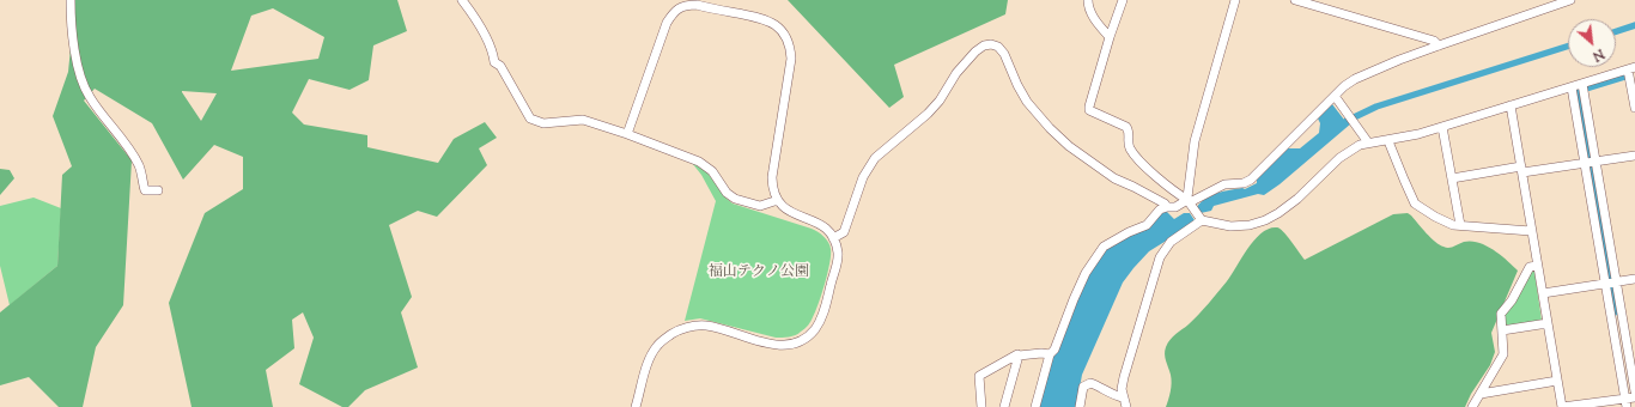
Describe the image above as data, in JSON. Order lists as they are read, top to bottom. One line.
{"parks":["福山テクノ公園"],"north":"bottom right"}
